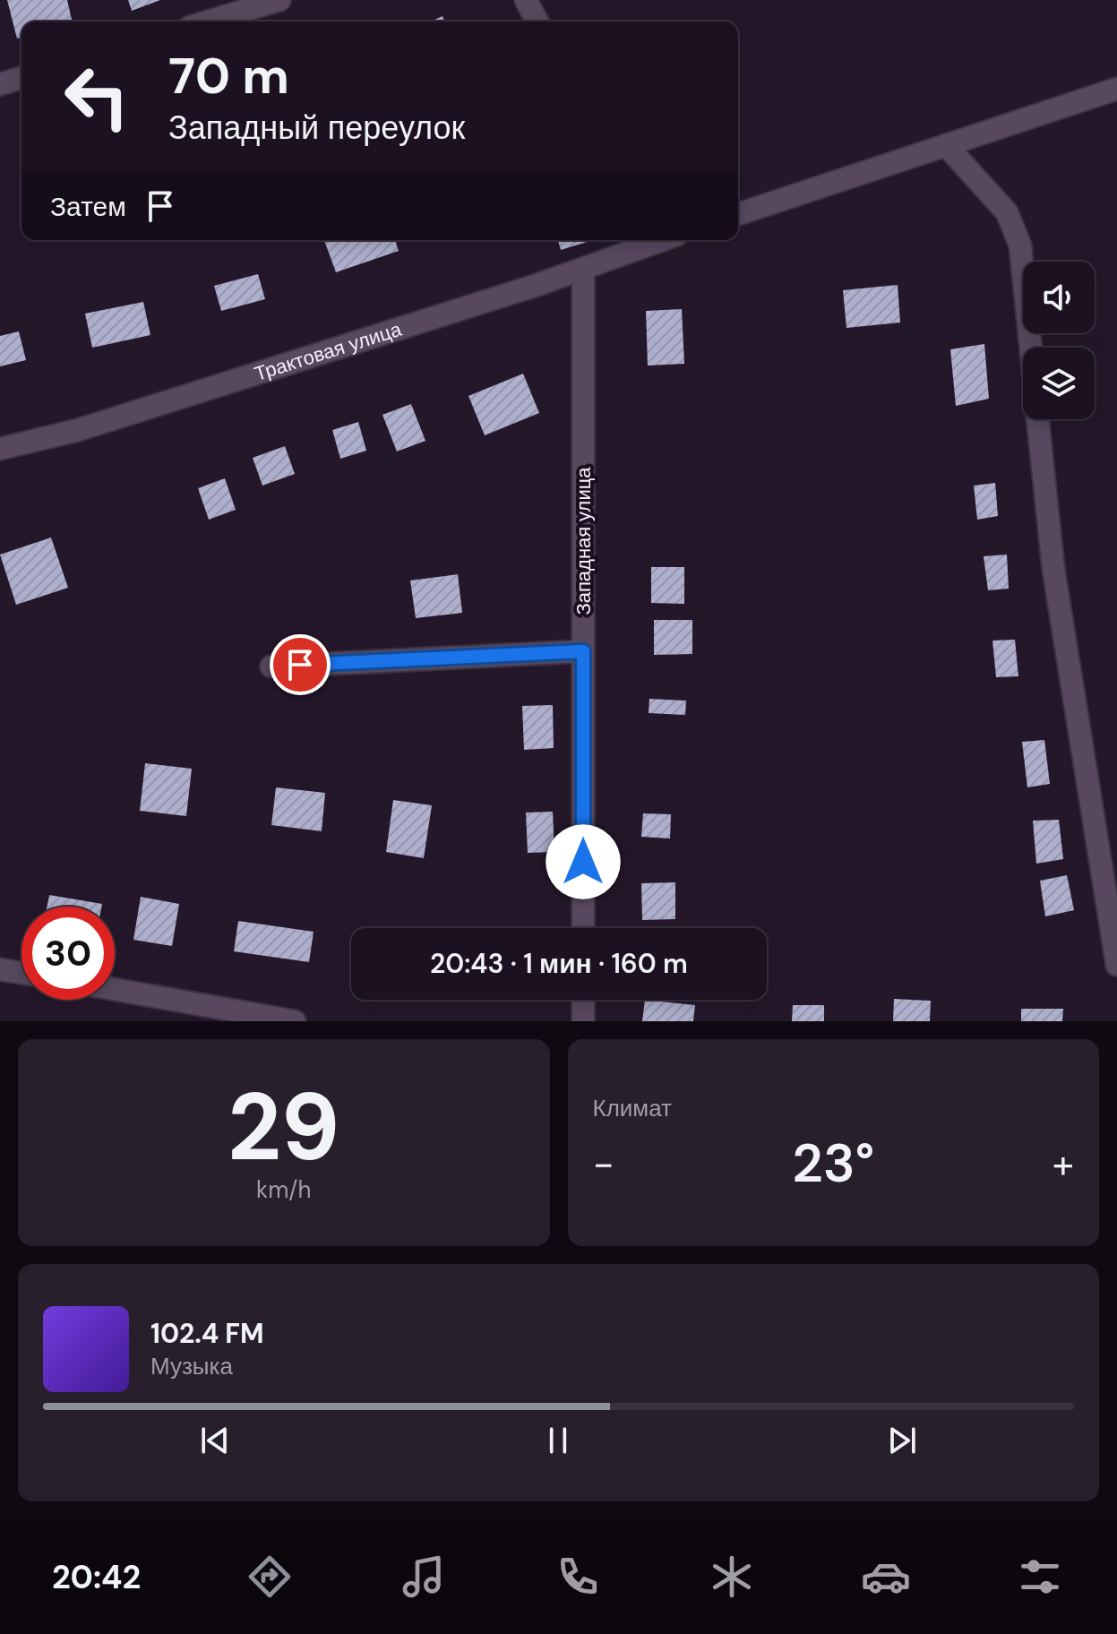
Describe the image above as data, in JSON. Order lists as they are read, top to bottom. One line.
{"streets":{"street":["Трактовая улица","Западная улица"]},"crossings":[["Трактовая улица","Западная улица"]],"page":{"turn":["70 m","Западный переулок"],"then":"Затем","limit":"30","trip":"20:43 · 1 мин · 160 m","tile":[["29","km/h"],"Климат"],"heat":["−","23°","+"],"song":["102.4 FM","Музыка"],"tabs":"20:42"}}
